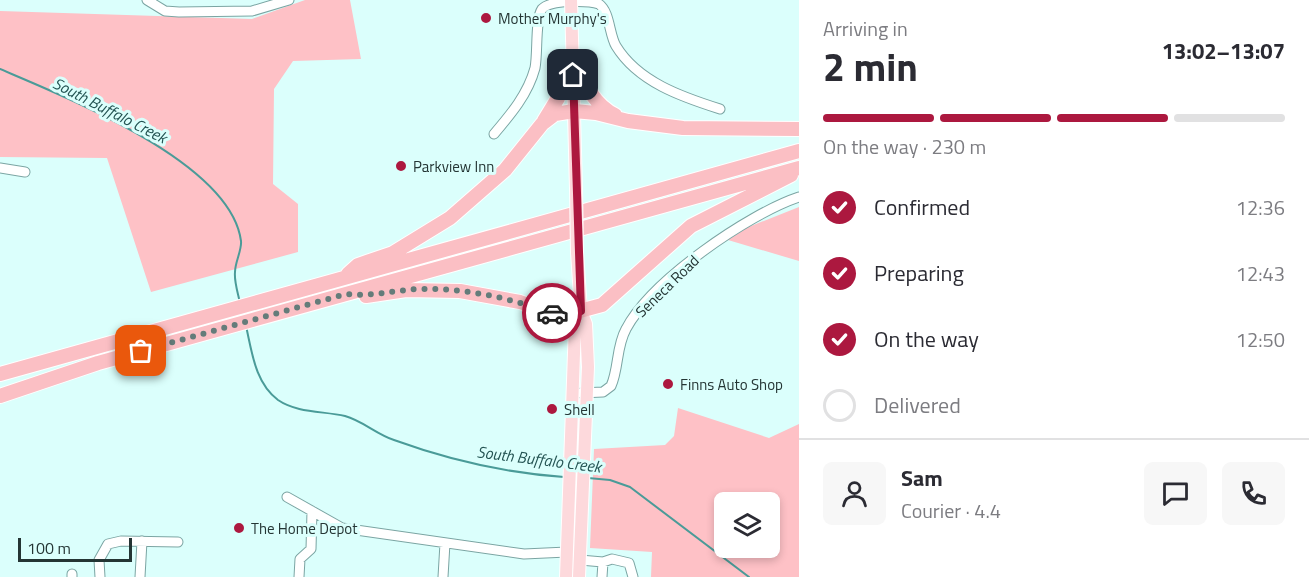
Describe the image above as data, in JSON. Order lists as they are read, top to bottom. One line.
{"streets":{"street":["Seneca Road"]},"water":["South Buffalo Creek"],"places":["Mother Murphy's","Parkview Inn","Finns Auto Shop","Shell","The Home Depot"],"scale_bar":"100 m","page":{"heading":["2 min","Arriving in","13:02–13:07"],"panel":["Sam","Courier · 4.4"],"bar":"On the way · 230 m","list":[["Confirmed","12:36"],["Preparing","12:43"],["On the way","12:50"],"Delivered"],"scale":"100 m"}}
